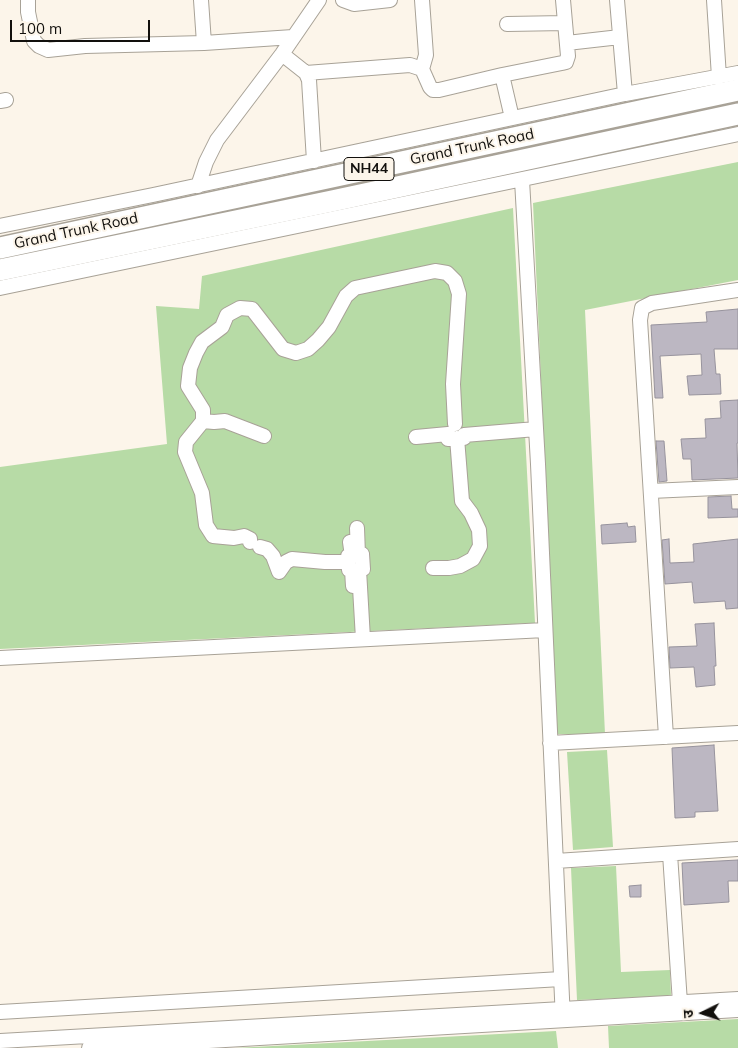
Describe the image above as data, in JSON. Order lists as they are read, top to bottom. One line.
{"streets":{"highway":["Grand Trunk Road","NH44"]},"scale_bar":"100 m","north":"left"}
